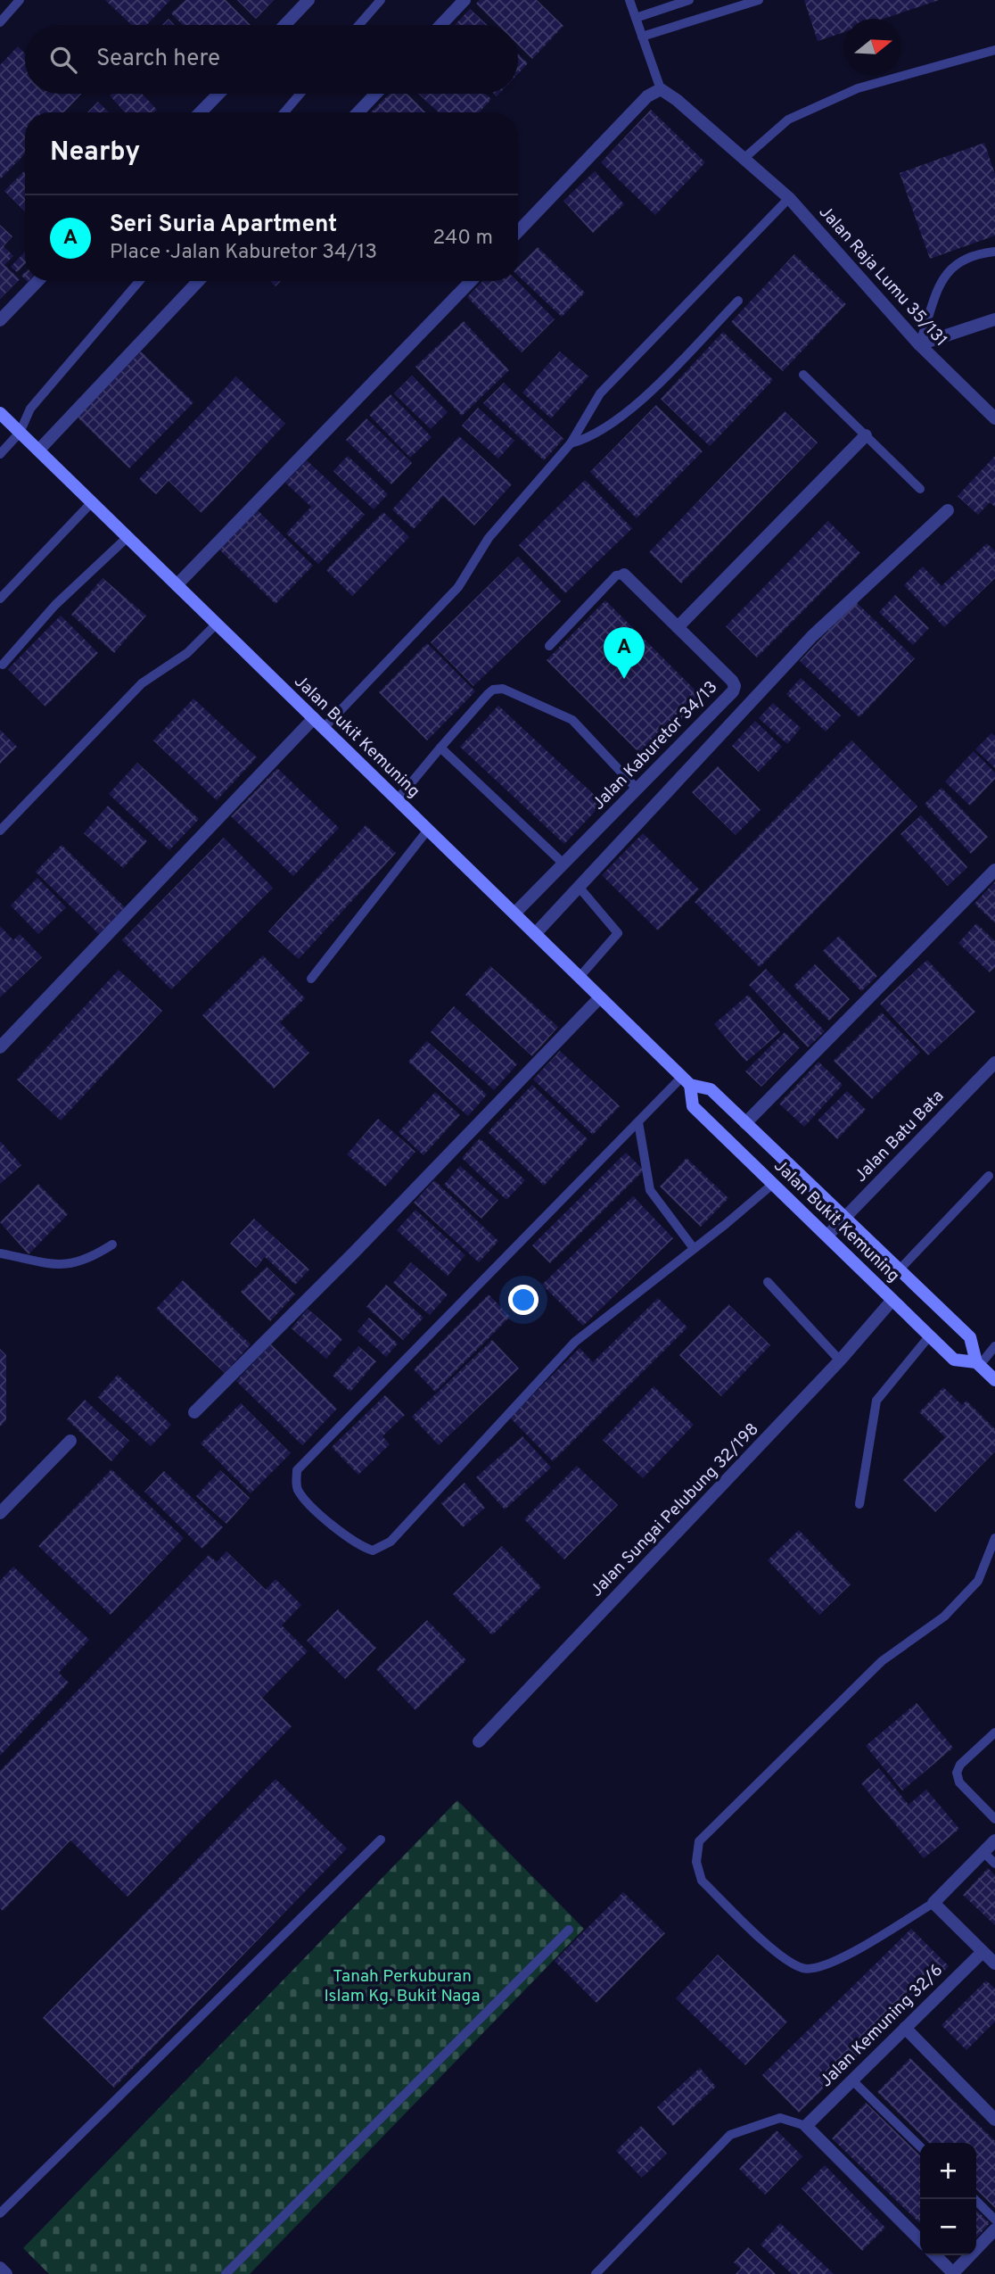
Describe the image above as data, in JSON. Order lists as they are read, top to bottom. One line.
{"streets":{"main road":["Jalan Bukit Kemuning"],"street":["Jalan Raja Lumu 35/131","Jalan Kaburetor 34/13","Jalan Batu Bata","Jalan Sungai Pelubung 32/198","Jalan Kemuning 32/6"]},"crossings":[["Jalan Bukit Kemuning","Jalan Kaburetor 34/13"],["Jalan Bukit Kemuning","Jalan Batu Bata"],["Jalan Bukit Kemuning","Jalan Sungai Pelubung 32/198"]],"parks":["Tanah Perkuburan Islam Kg. Bukit Naga"],"north":"right","page":{"search":"Search here","heading":"Nearby","list":[{"mark":"A","name":"Seri Suria Apartment","note":"Place · Jalan Kaburetor 34/13","value":"240 m"}],"pins":"A","map_buttons":["+","−"]}}
